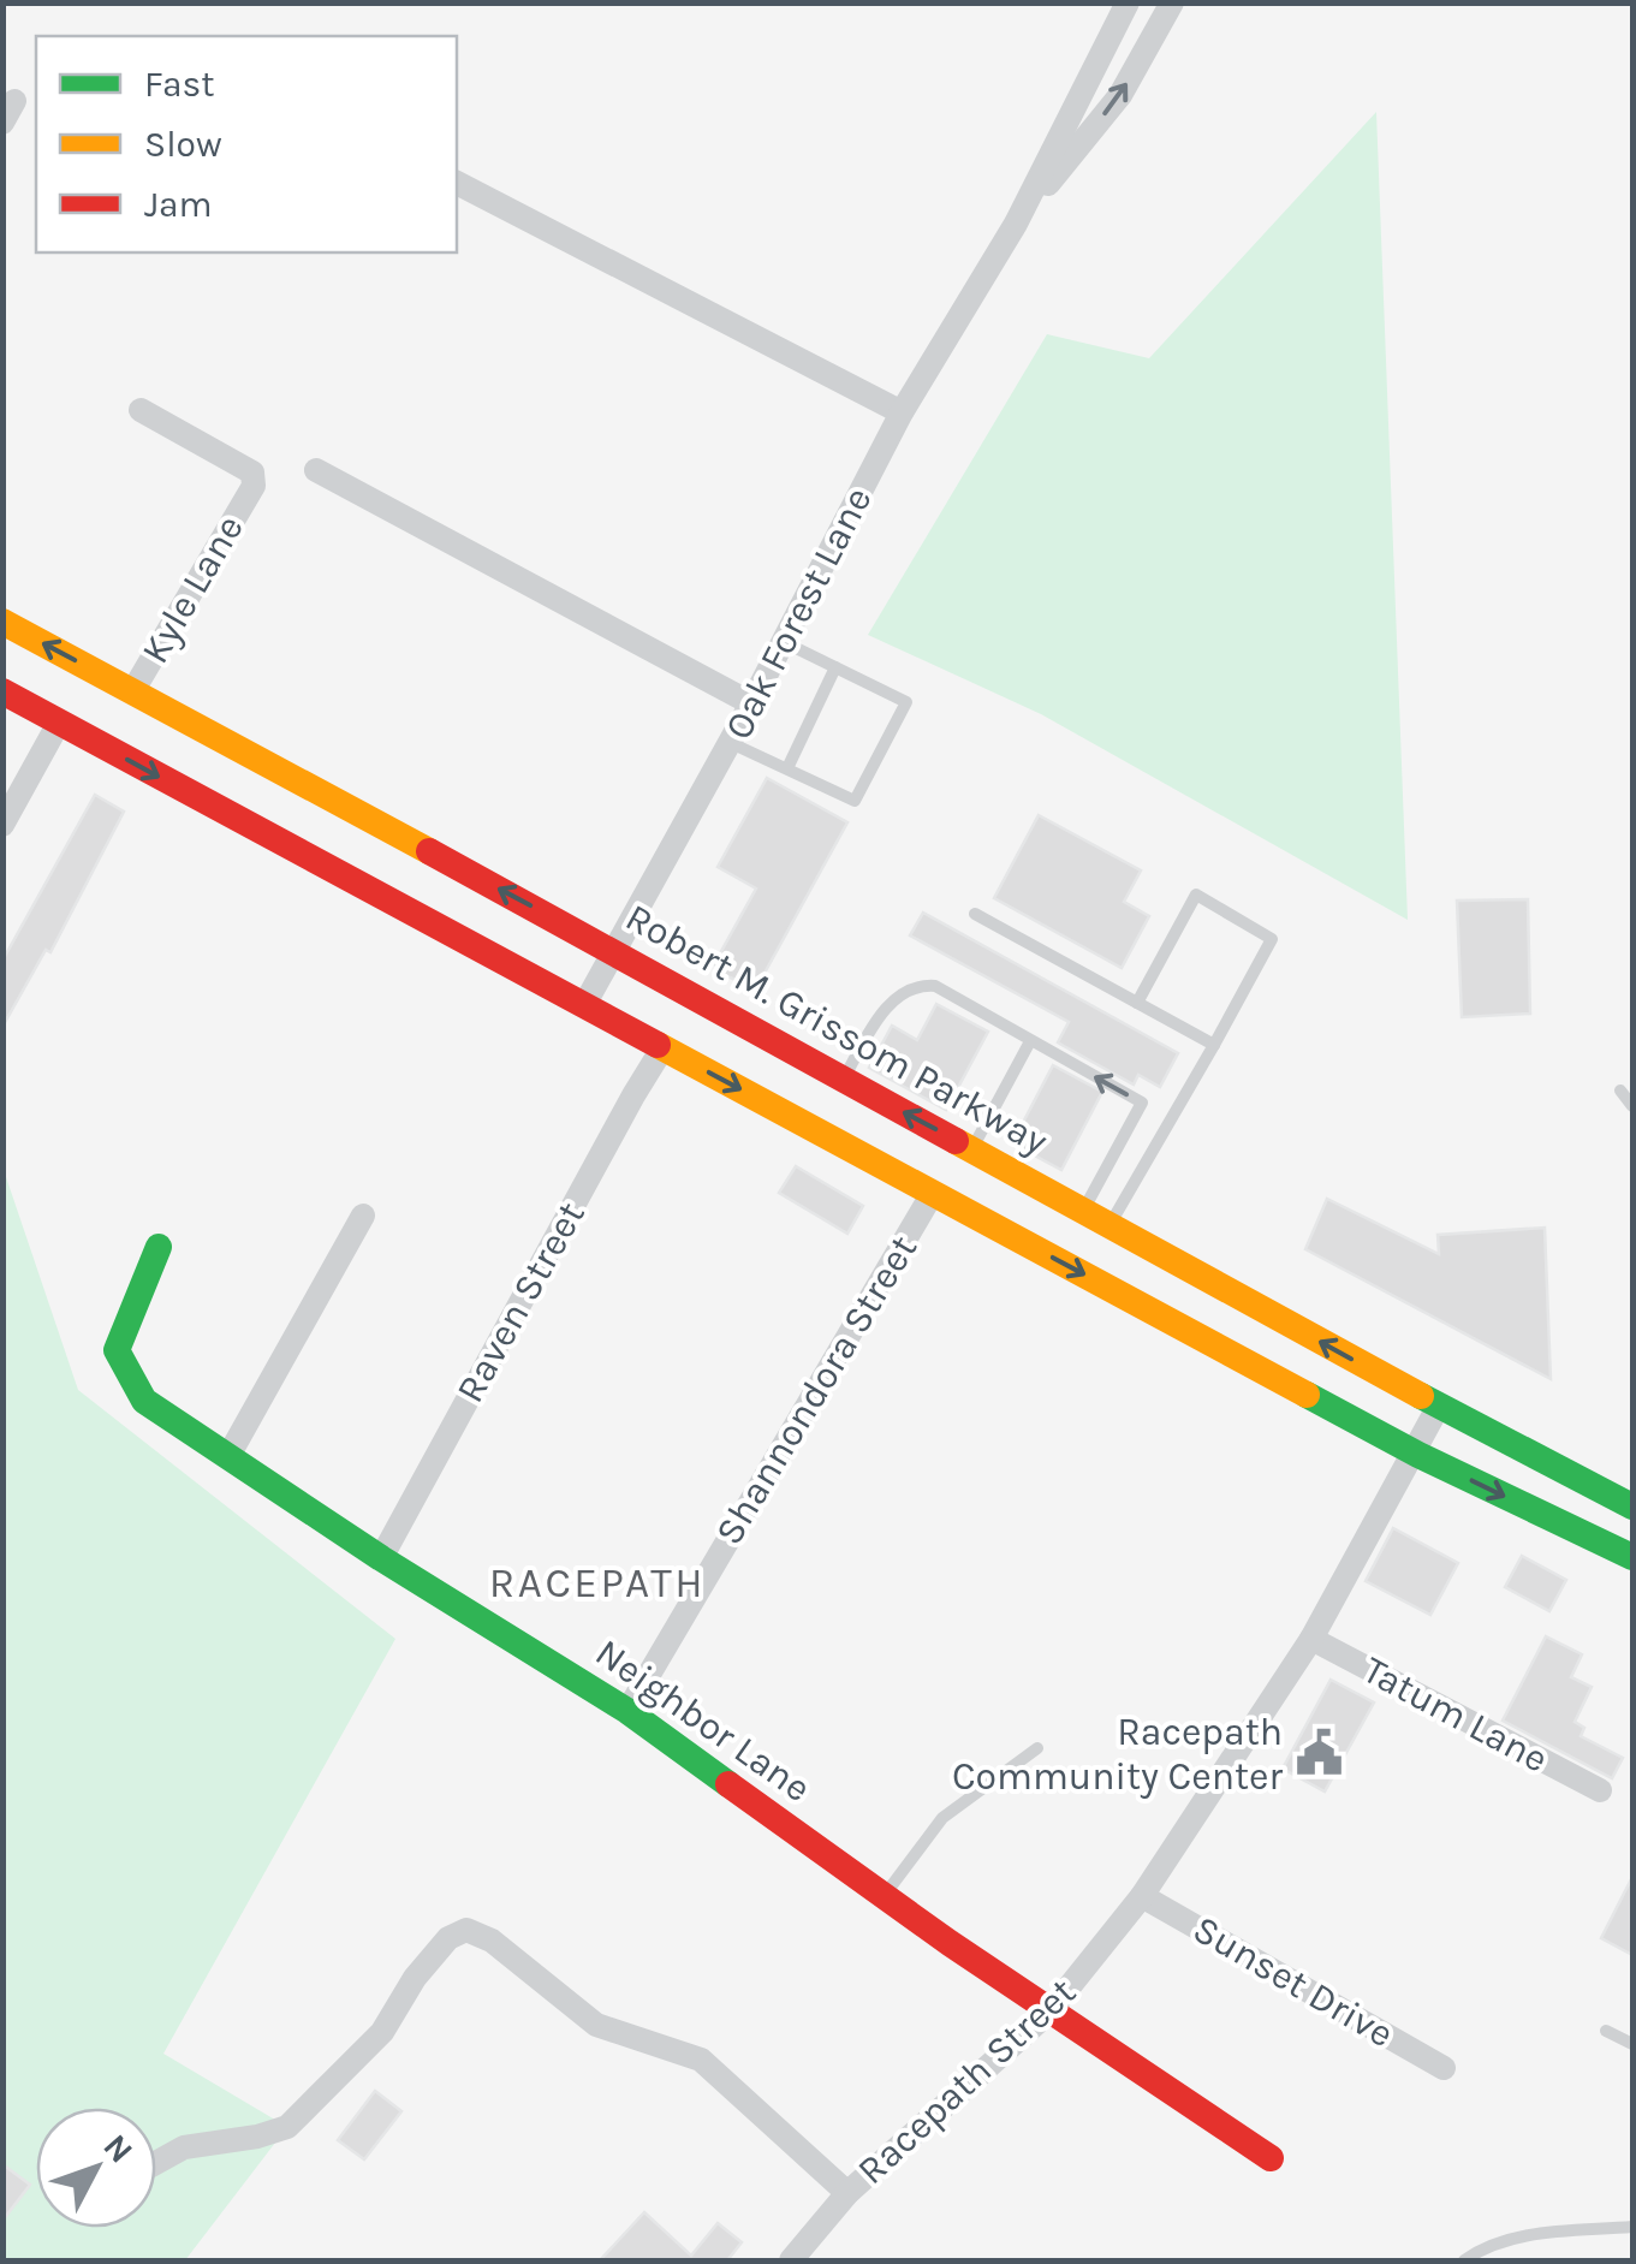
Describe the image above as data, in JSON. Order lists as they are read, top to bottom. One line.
{"streets":{"main road":["Robert M. Grissom Parkway","Neighbor Lane"],"street":["Kyle Lane","Oak Forest Lane","Raven Street","Shannondora Street","Tatum Lane","Sunset Drive","Racepath Street"]},"crossings":[["Kyle Lane","Robert M. Grissom Parkway"],["Oak Forest Lane","Robert M. Grissom Parkway"],["Robert M. Grissom Parkway","Racepath Street"],["Raven Street","Neighbor Lane"],["Shannondora Street","Neighbor Lane"],["Tatum Lane","Racepath Street"],["Neighbor Lane","Racepath Street"],["Sunset Drive","Racepath Street"]],"districts":["RACEPATH"],"places":{"public building":["Racepath Community Center"]},"legend":["Fast","Slow","Jam"],"north":"top right"}
